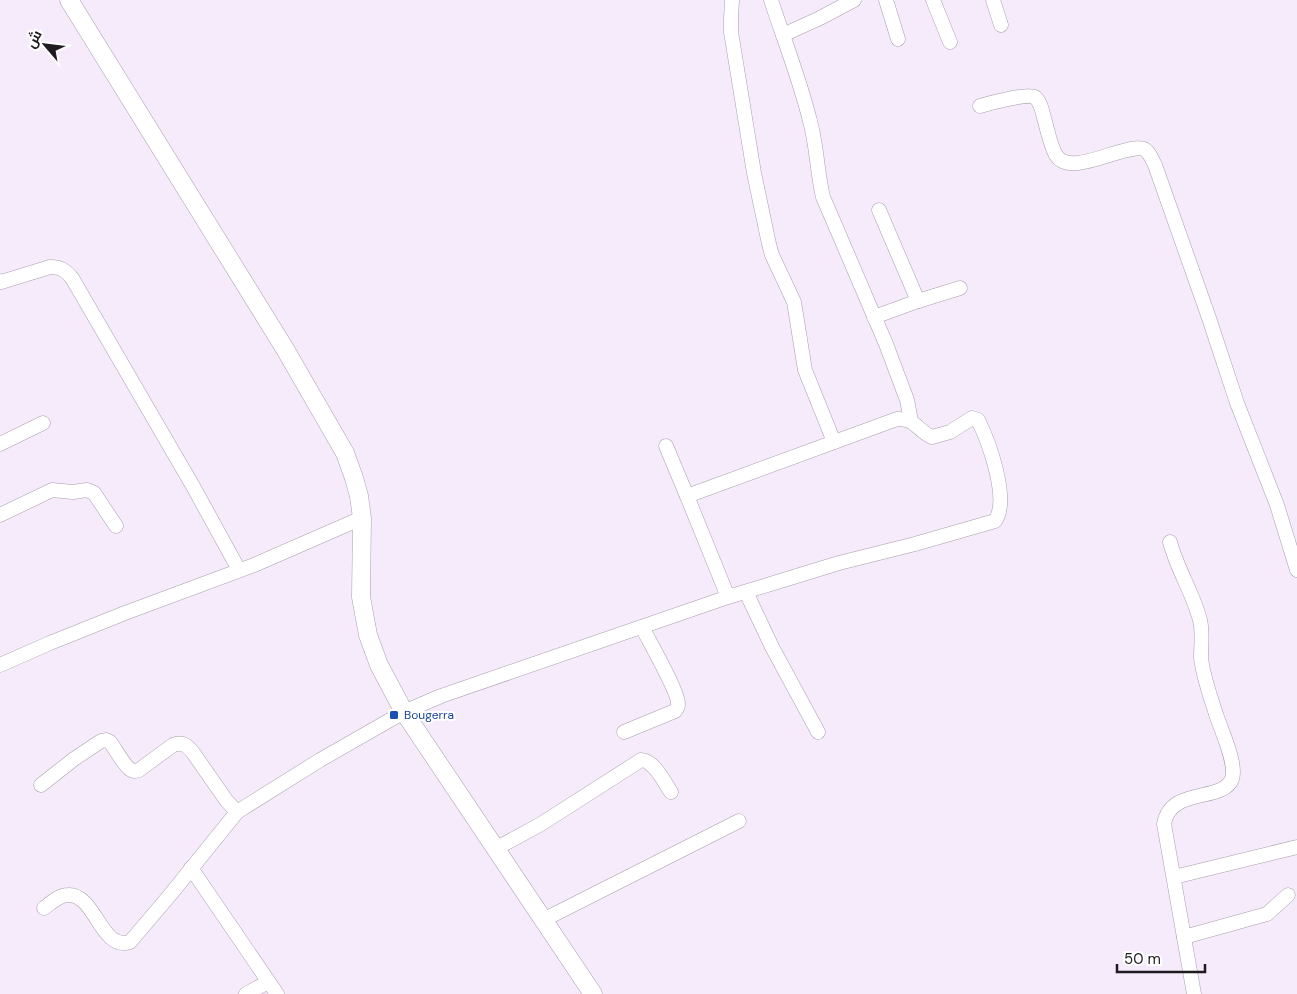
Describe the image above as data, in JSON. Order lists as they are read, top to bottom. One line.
{"places":{"transit":["Bougerra"]},"scale_bar":"50 m","north":"top left"}
